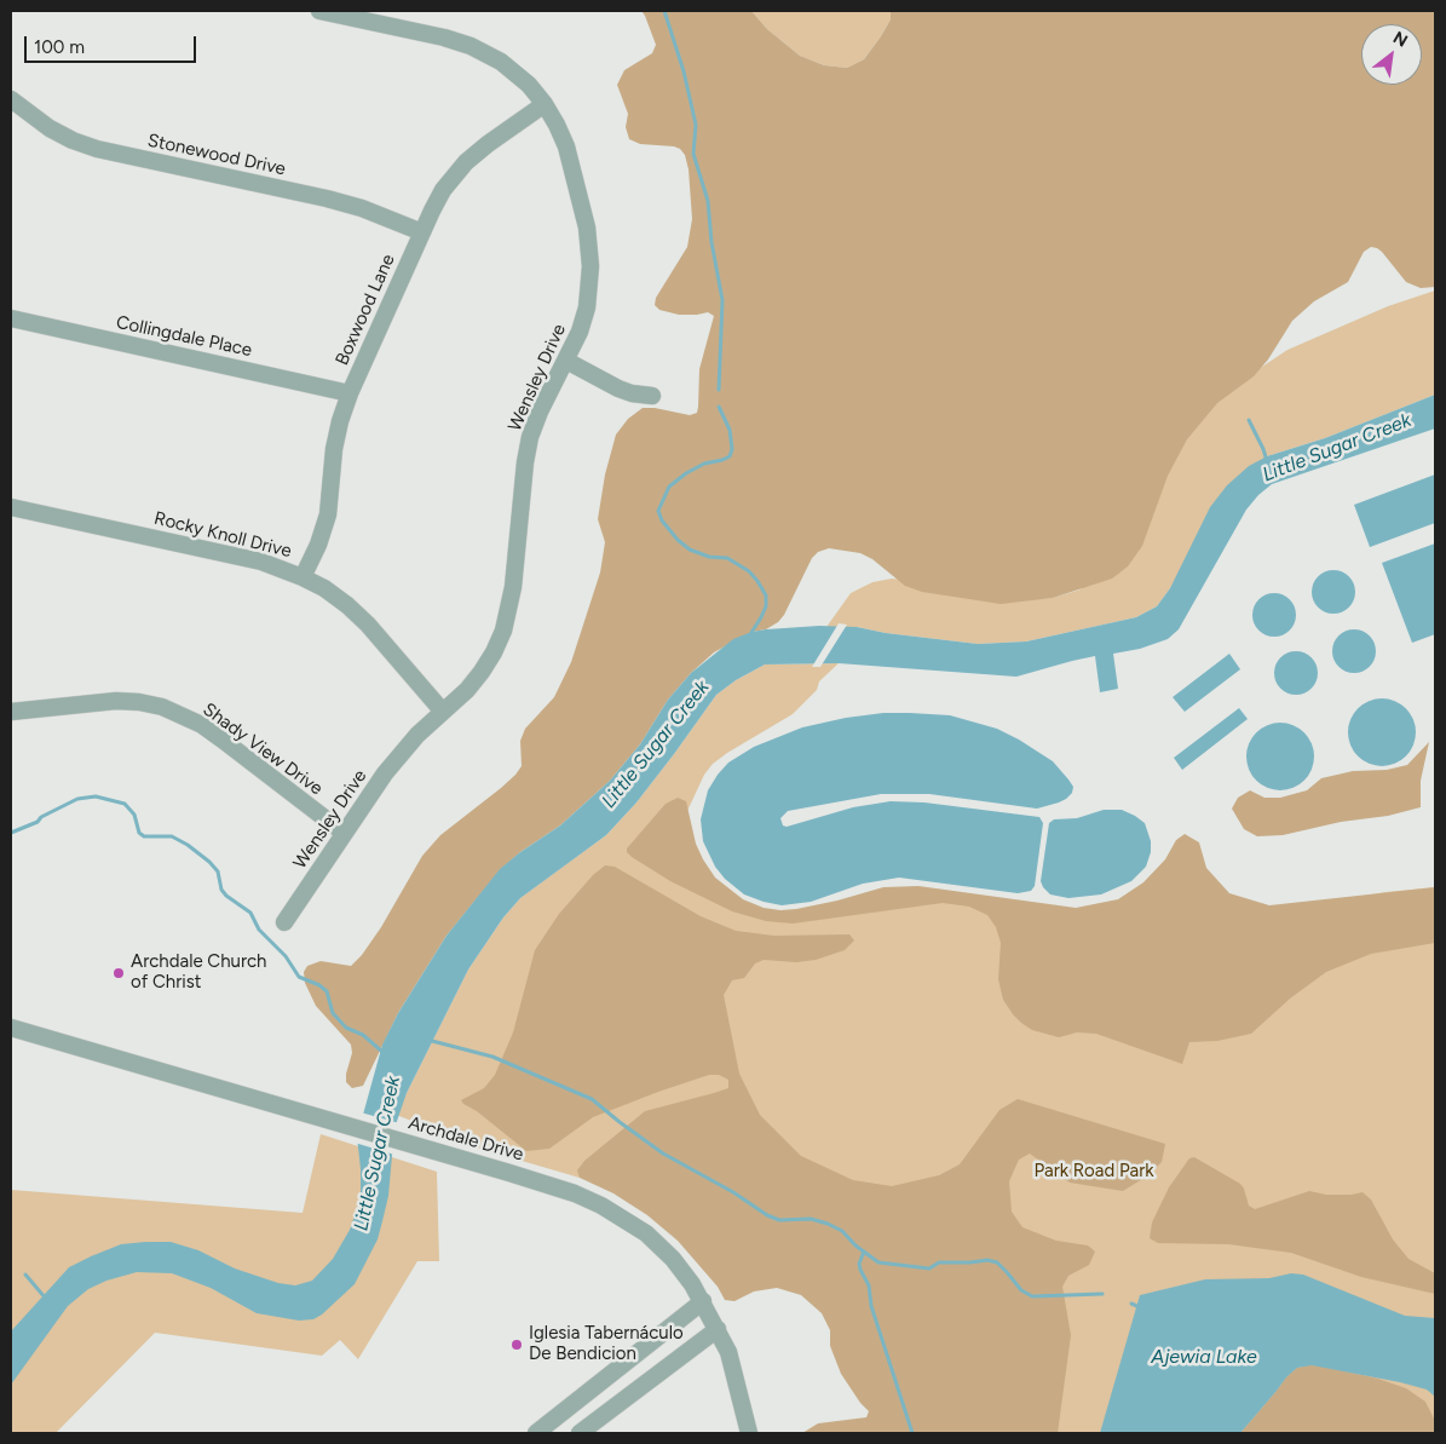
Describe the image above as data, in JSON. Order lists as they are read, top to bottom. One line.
{"streets":{"street":["Stonewood Drive","Boxwood Lane","Collingdale Place","Wensley Drive","Rocky Knoll Drive","Shady View Drive","Archdale Drive"]},"crossings":[["Stonewood Drive","Boxwood Lane"],["Boxwood Lane","Collingdale Place"],["Boxwood Lane","Wensley Drive"],["Boxwood Lane","Rocky Knoll Drive"],["Wensley Drive","Rocky Knoll Drive"],["Wensley Drive","Shady View Drive"]],"water":["Little Sugar Creek","Ajewia Lake"],"parks":["Park Road Park"],"places":["Archdale Church of Christ","Iglesia Tabernáculo De Bendicion"],"scale_bar":"100 m","north":"top right"}
